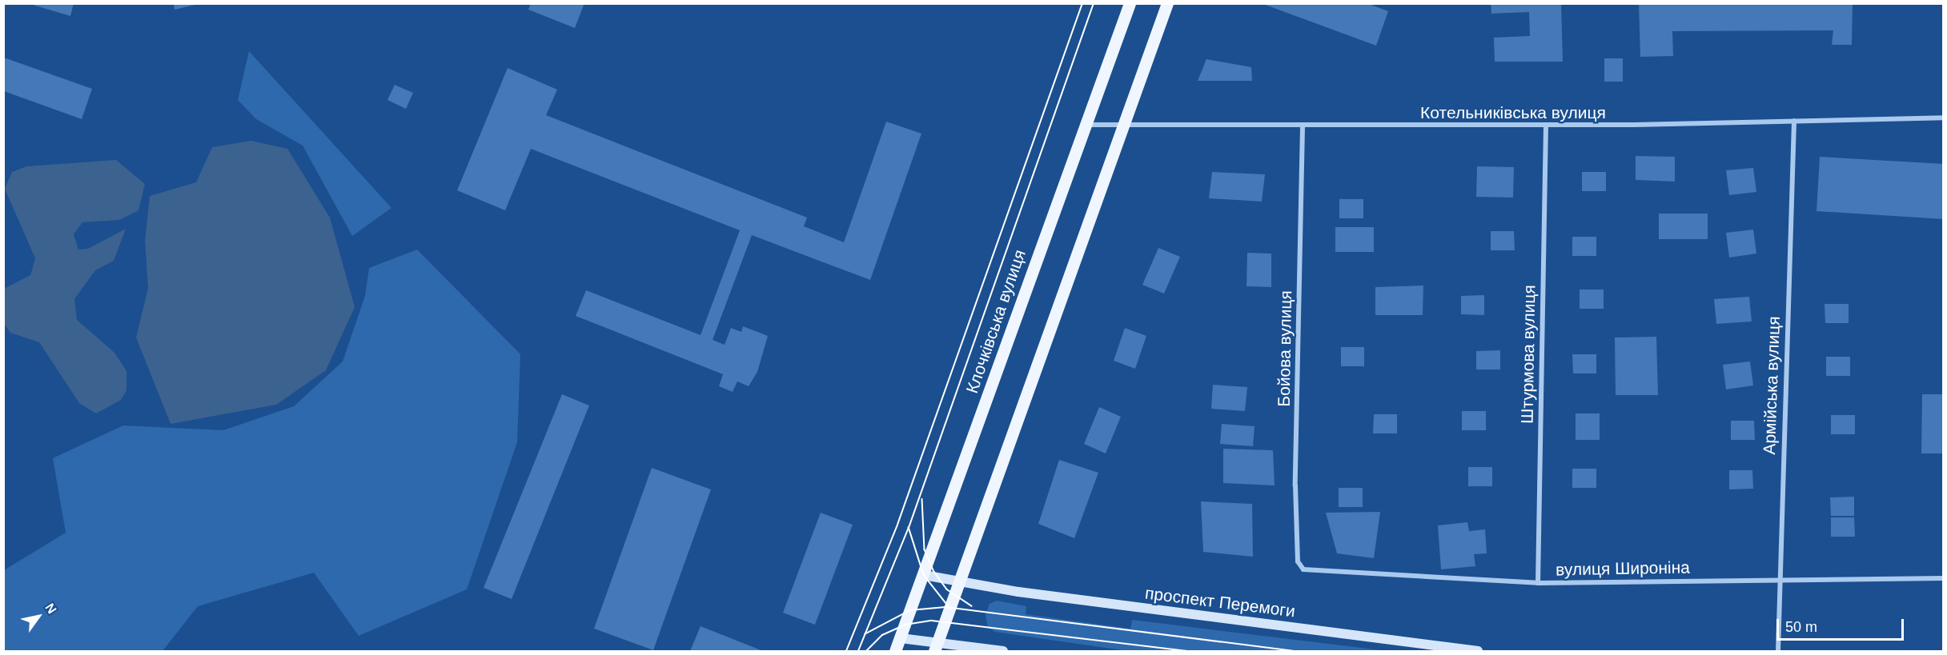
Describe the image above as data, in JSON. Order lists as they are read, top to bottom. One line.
{"streets":{"main road":["Клочківська вулиця","проспект Перемоги"],"street":["Котельниківська вулиця","Бойова вулиця","Штурмова вулиця","Армійська вулиця","вулиця Широніна"]},"crossings":[["Котельниківська вулиця","Клочківська вулиця"],["Котельниківська вулиця","Бойова вулиця"],["Котельниківська вулиця","Штурмова вулиця"],["Котельниківська вулиця","Армійська вулиця"],["Клочківська вулиця","проспект Перемоги"],["Бойова вулиця","вулиця Широніна"],["Штурмова вулиця","вулиця Широніна"],["Армійська вулиця","вулиця Широніна"]],"scale_bar":"50 m","north":"top right"}
